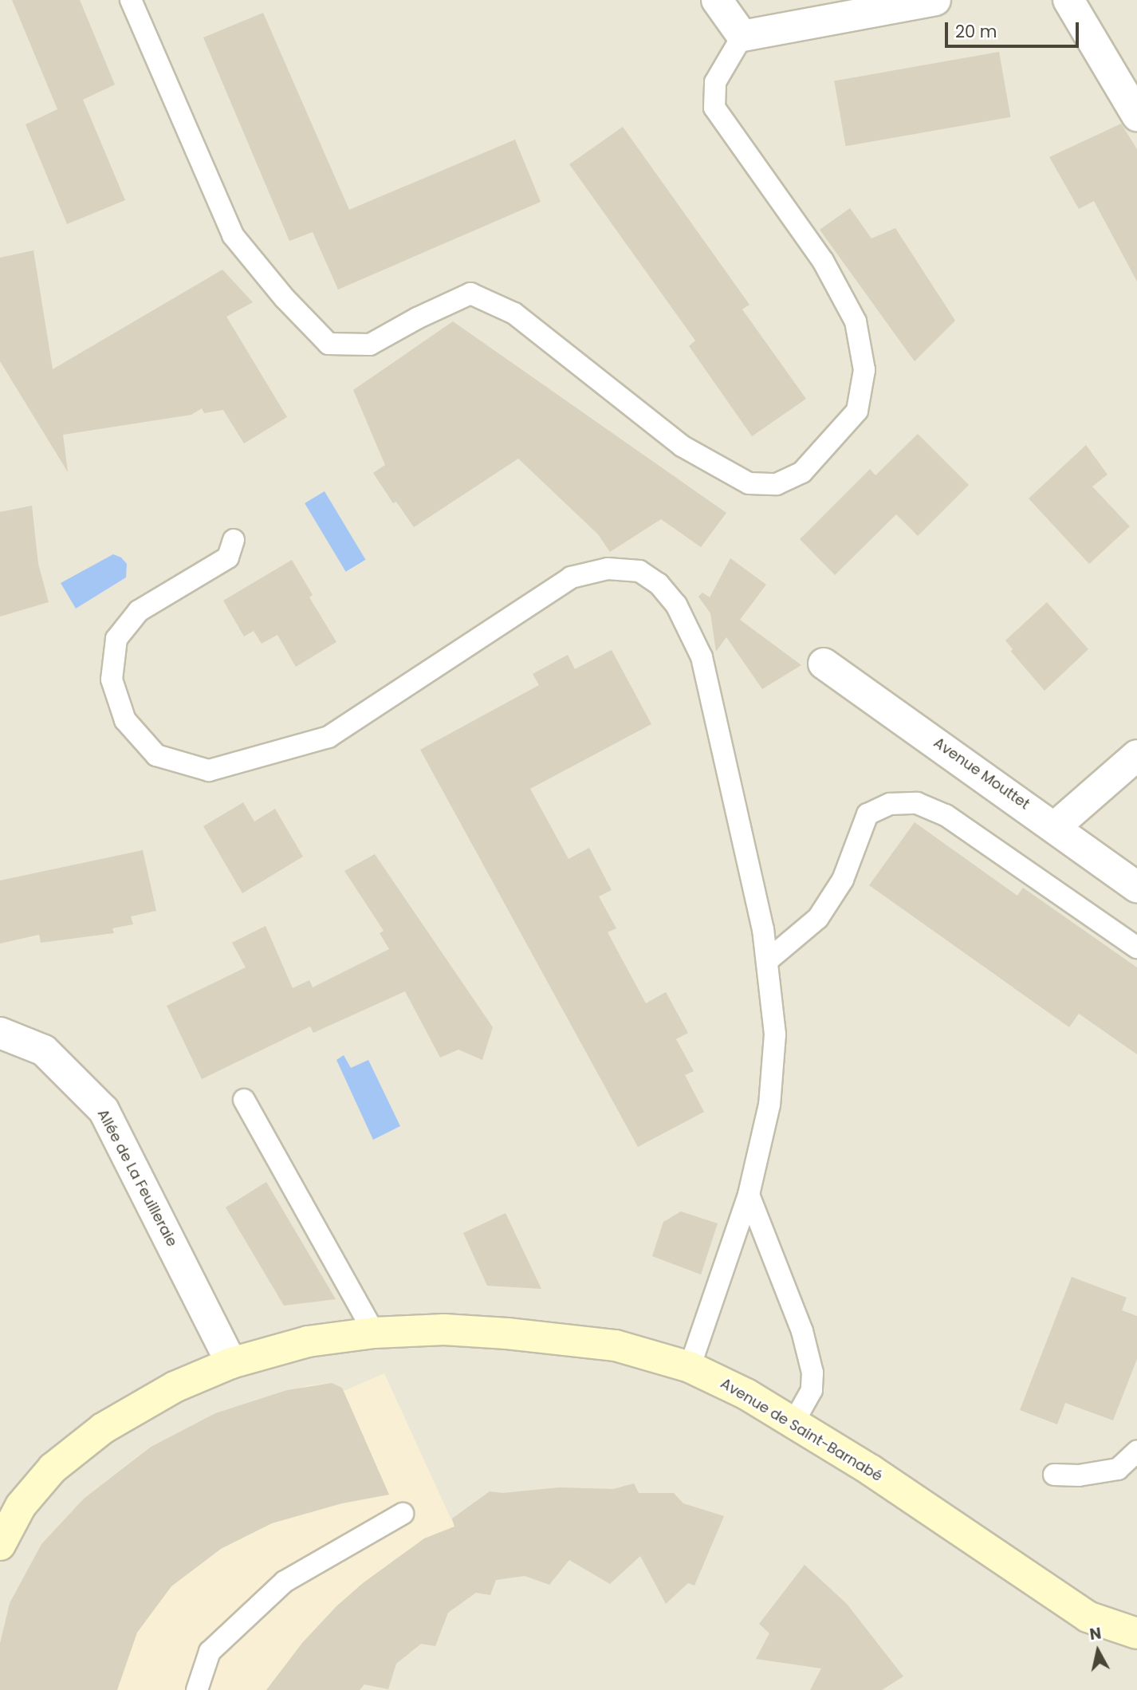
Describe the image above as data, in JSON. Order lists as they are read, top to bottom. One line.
{"streets":{"main road":["Avenue de Saint-Barnabé"],"street":["Avenue Mouttet","Allée de La Feuilleraie"]},"crossings":[["Allée de La Feuilleraie","Avenue de Saint-Barnabé"]],"scale_bar":"20 m","north":"top"}
